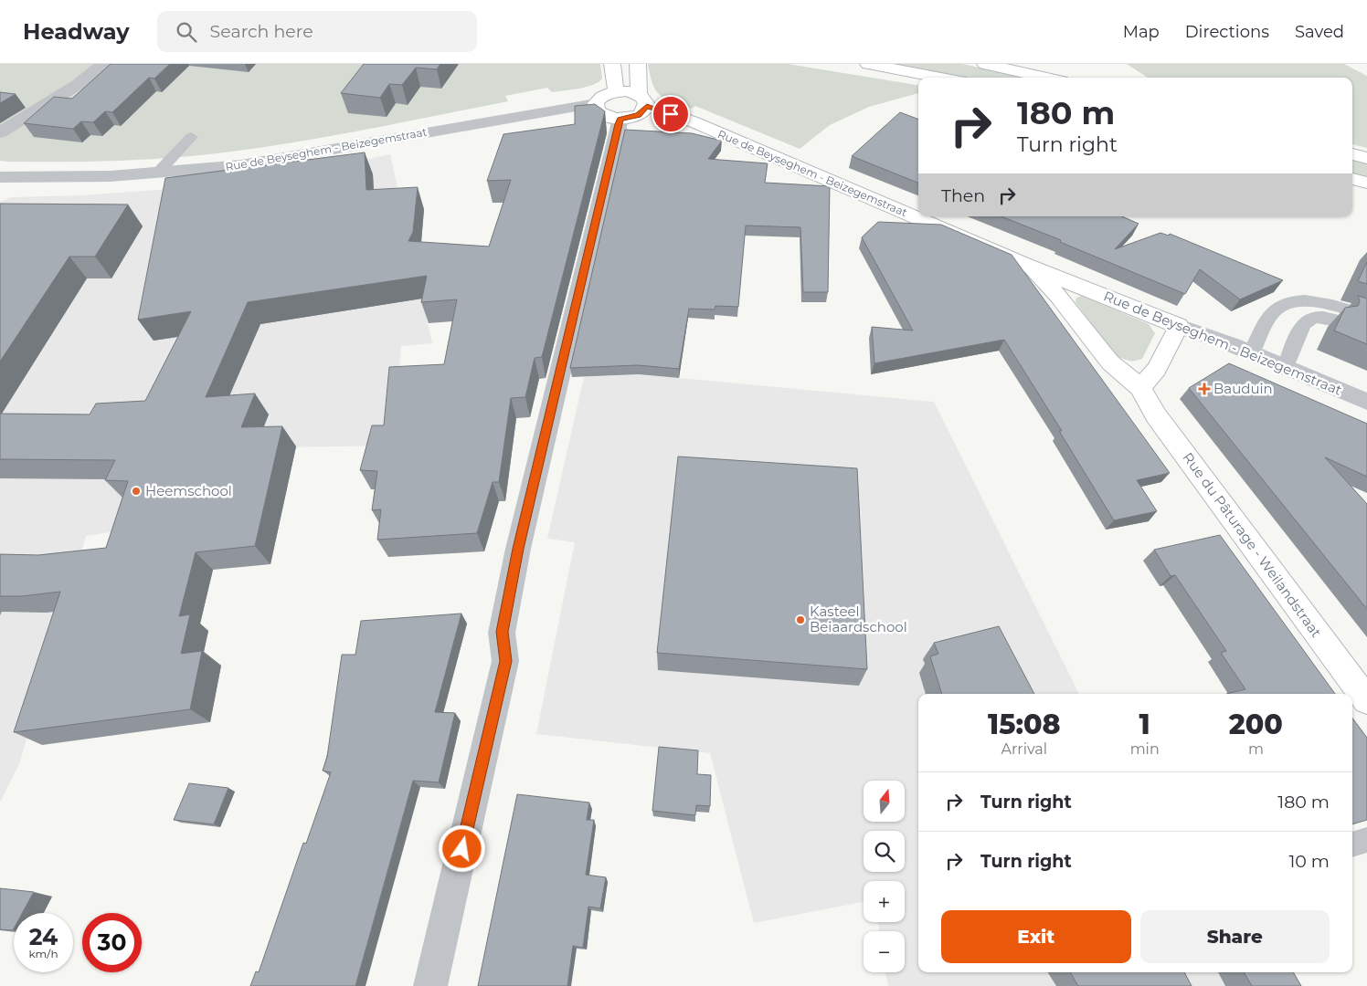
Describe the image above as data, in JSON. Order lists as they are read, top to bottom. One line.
{"streets":{"street":["Rue de Beyseghem - Beizegemstraat","Rue du Pâturage - Weilandstraat"]},"crossings":[["Rue de Beyseghem - Beizegemstraat","Rue du Pâturage - Weilandstraat"]],"places":{"health":["Bauduin"],"other":["Heemschool","Kasteel Beiaardschool"]},"north":"top","page":{"header":"Headway","search":"Search here","nav":["Map","Directions","Saved"],"turn":["180 m","Turn right"],"then":"Then","eta":["15:08","Arrival","1","min","200","m"],"list":[{"name":"Turn right","value":"180 m"},{"name":"Turn right","value":"10 m"}],"map_buttons":["+","−"],"buttons":["Exit","Share"],"speed":"24 km/h","limit":"30"}}
